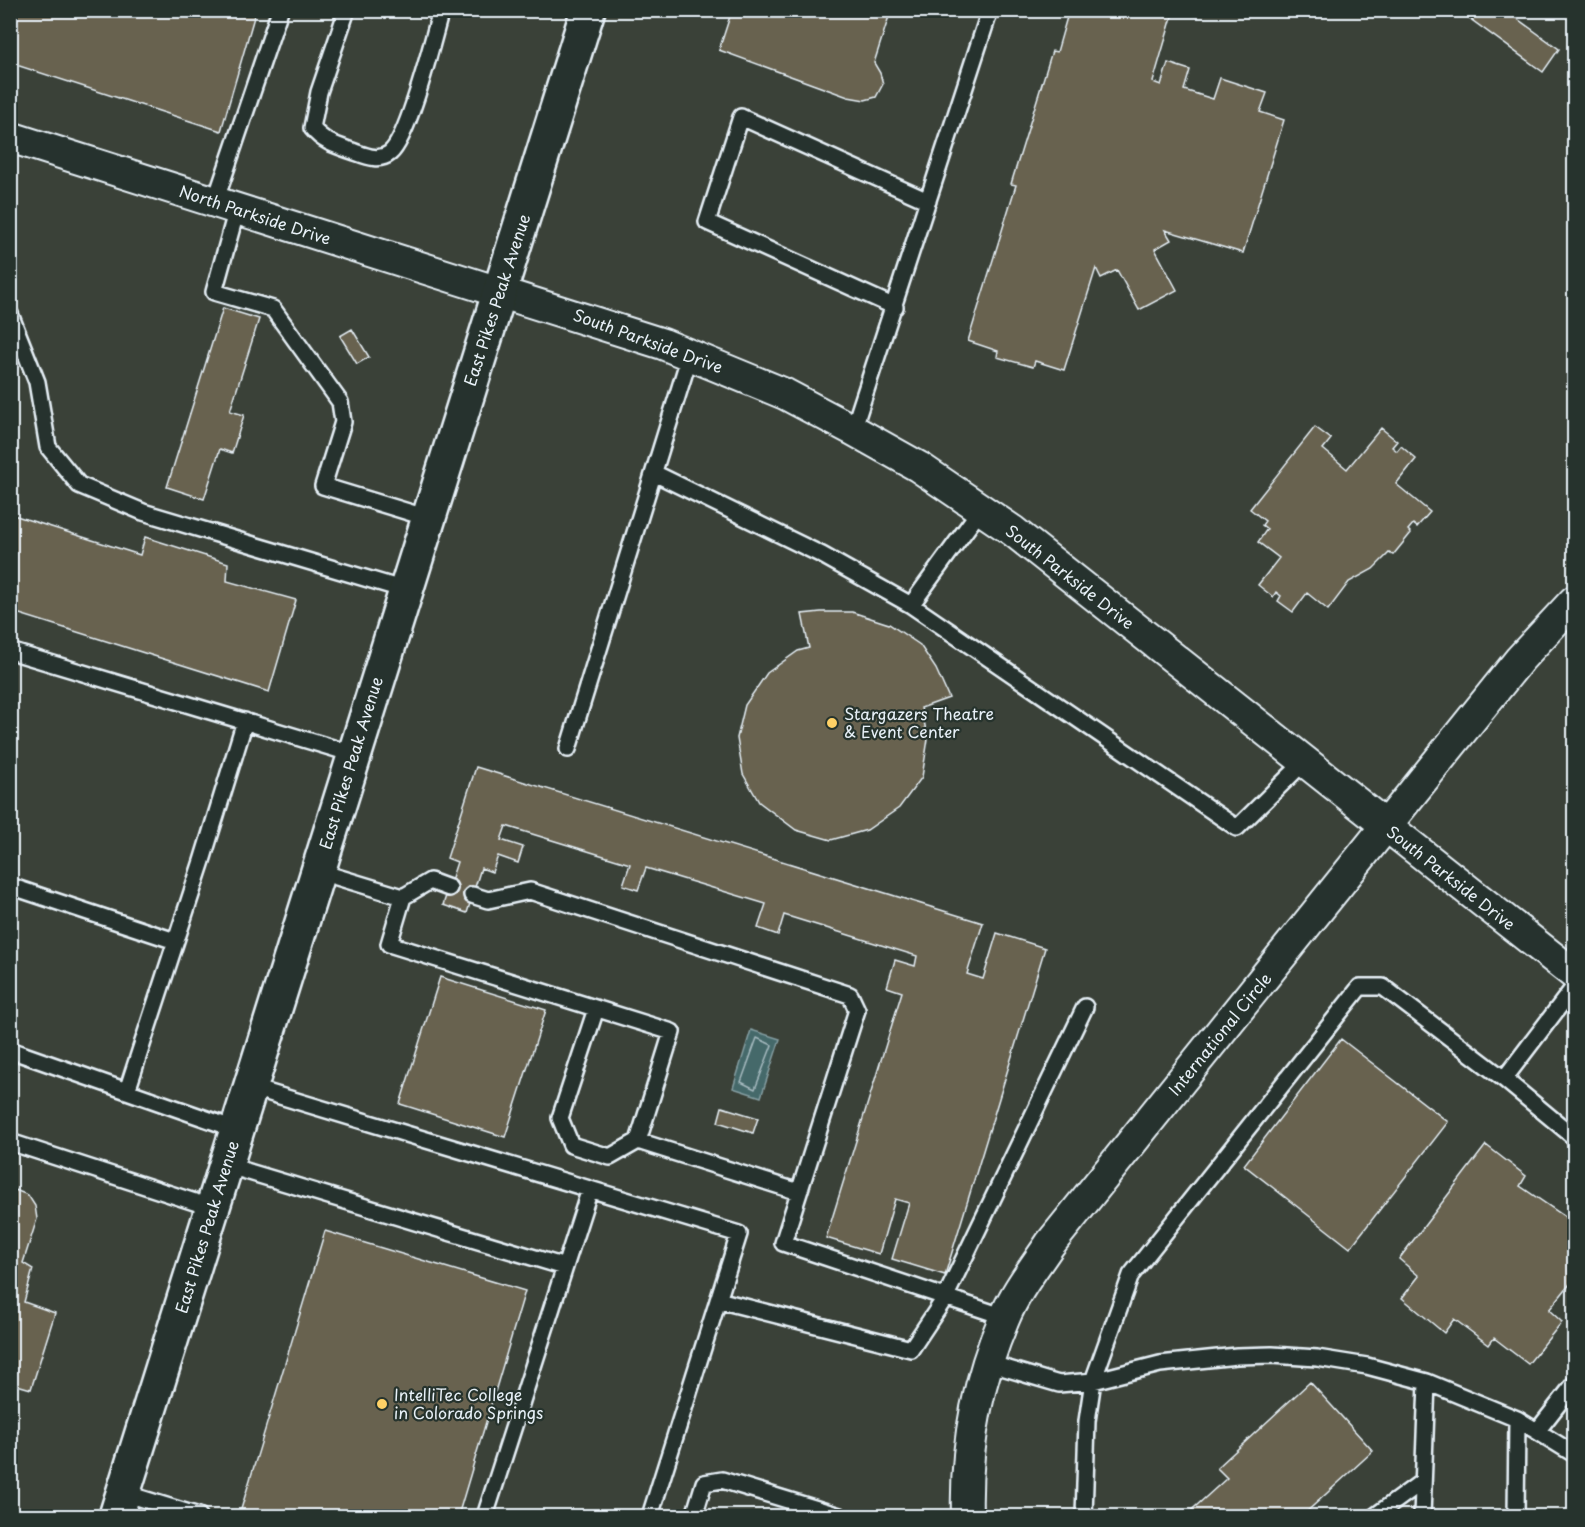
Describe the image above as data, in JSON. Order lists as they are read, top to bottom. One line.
{"streets":{"main road":["East Pikes Peak Avenue"],"street":["North Parkside Drive","South Parkside Drive","International Circle"]},"crossings":[["North Parkside Drive","East Pikes Peak Avenue"],["North Parkside Drive","South Parkside Drive"],["East Pikes Peak Avenue","South Parkside Drive"],["South Parkside Drive","International Circle"]],"places":["Stargazers Theatre & Event Center","IntelliTec College in Colorado Springs"]}
